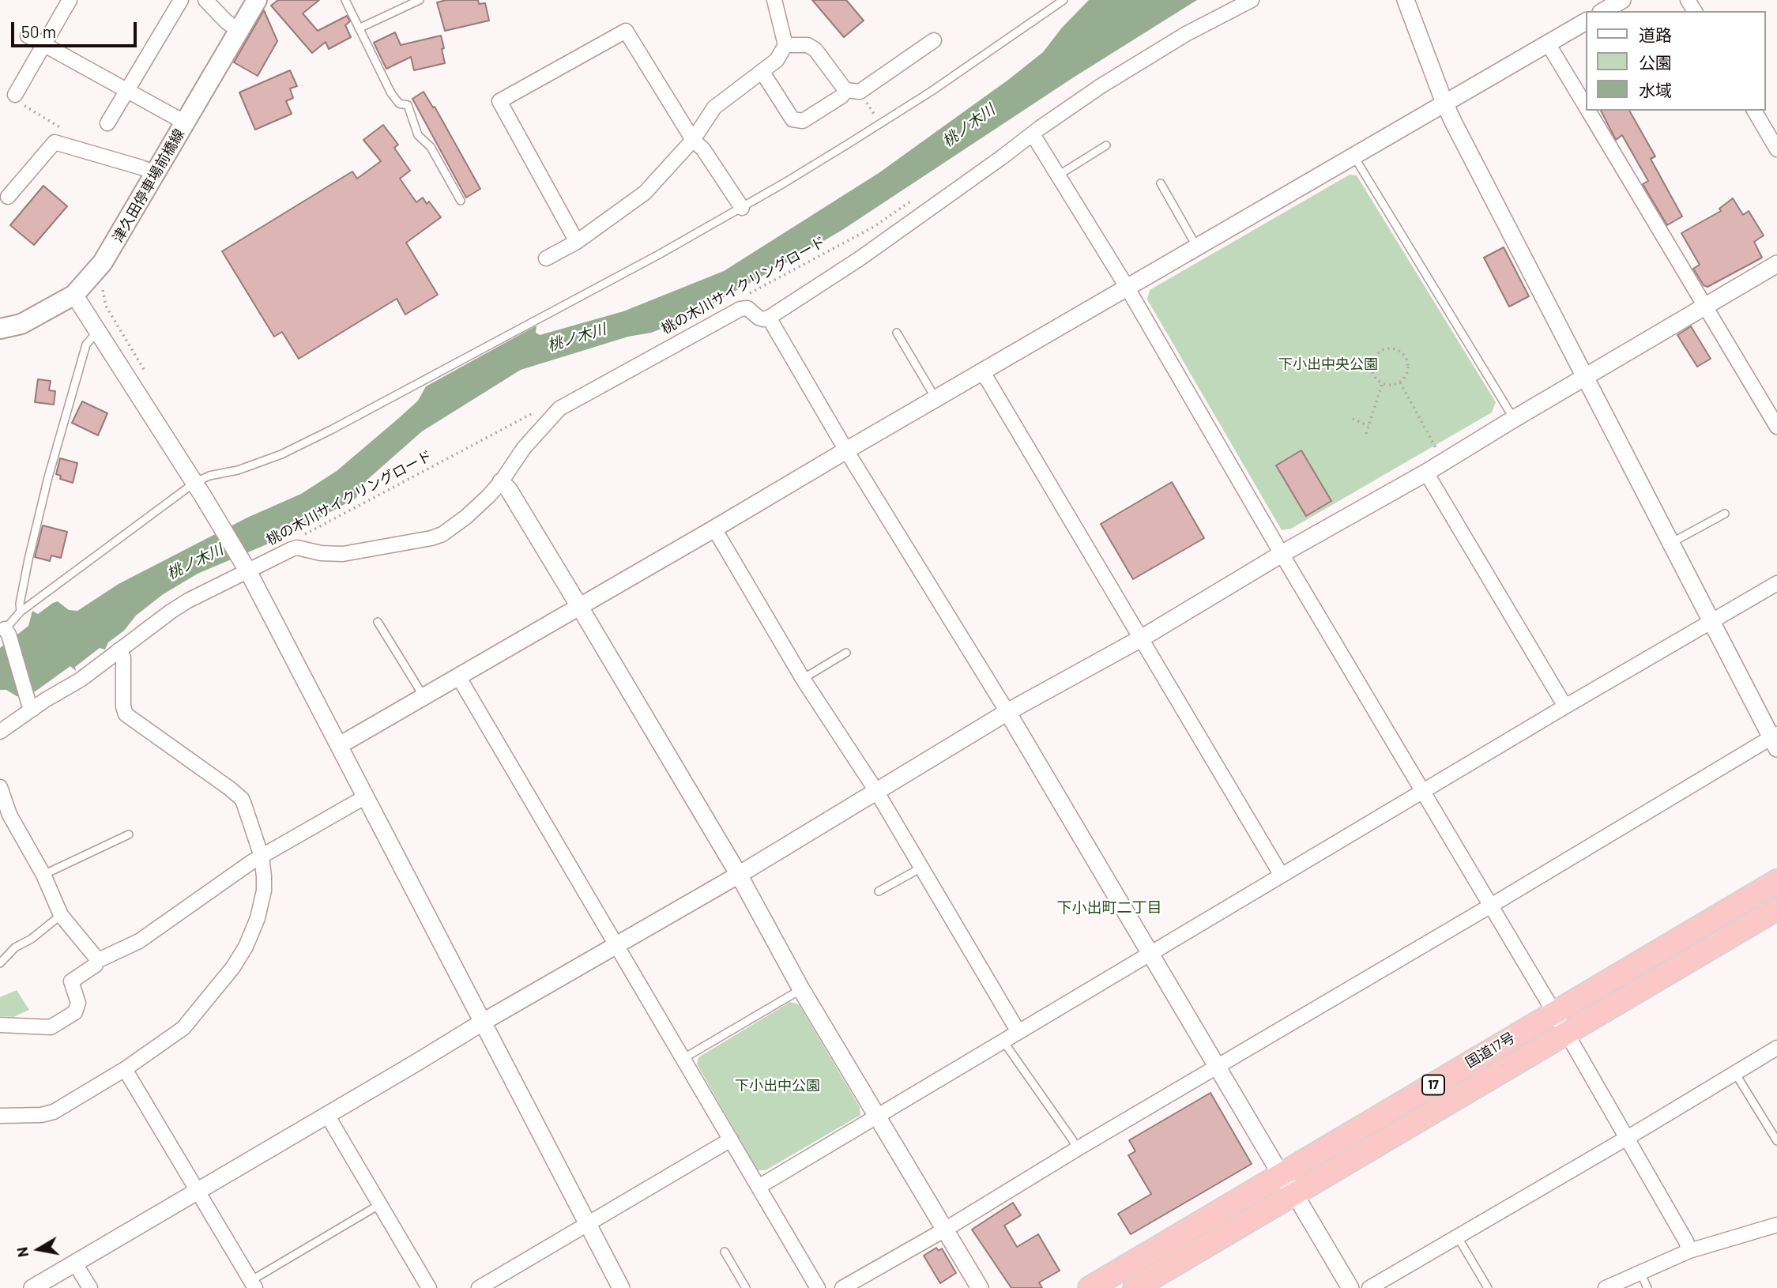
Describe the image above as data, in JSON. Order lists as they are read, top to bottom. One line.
{"streets":{"highway":["国道17号","17"],"main road":["津久田停車場前橋線"],"path":["桃の木川サイクリングロード"]},"districts":["下小出町二丁目"],"water":["桃ノ木川"],"parks":["下小出中央公園","下小出中公園"],"legend":["道路","公園","水域"],"scale_bar":"50 m","north":"left"}
